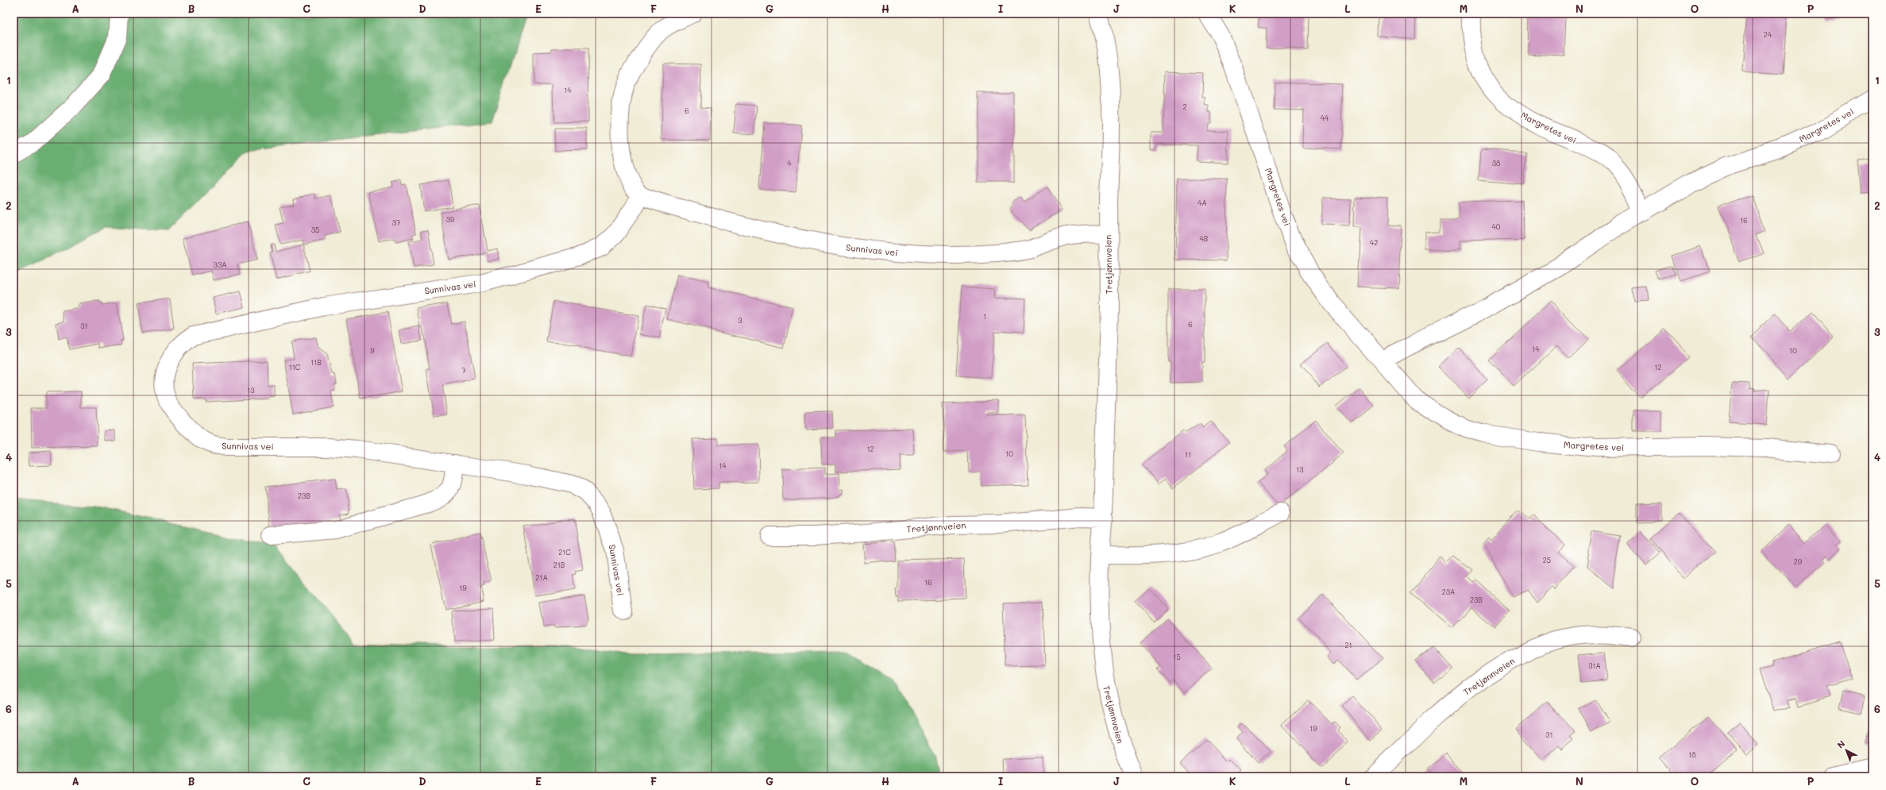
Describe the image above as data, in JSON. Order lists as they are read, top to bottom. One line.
{"streets":{"street":["Margretes vei","Sunnivas vei","Tretjønnveien"]},"crossings":[["Sunnivas vei","Tretjønnveien"]],"house_numbers":["24","14","2","6","44","4","38","4A","39","16","37","40","35","4B","42","33A","1","3","6","31","14","9","10","11B","11C","12","7","13","12","10","11","14","13","23B","21C","25","29","21B","21A","16","19","23A","23B","21","15","31A","19","31","18"],"north":"top left","grid":{"columns":["A","B","C","D","E","F","G","H","I","J","K","L","M","N","O","P"],"rows":["1","2","3","4","5","6"]}}
